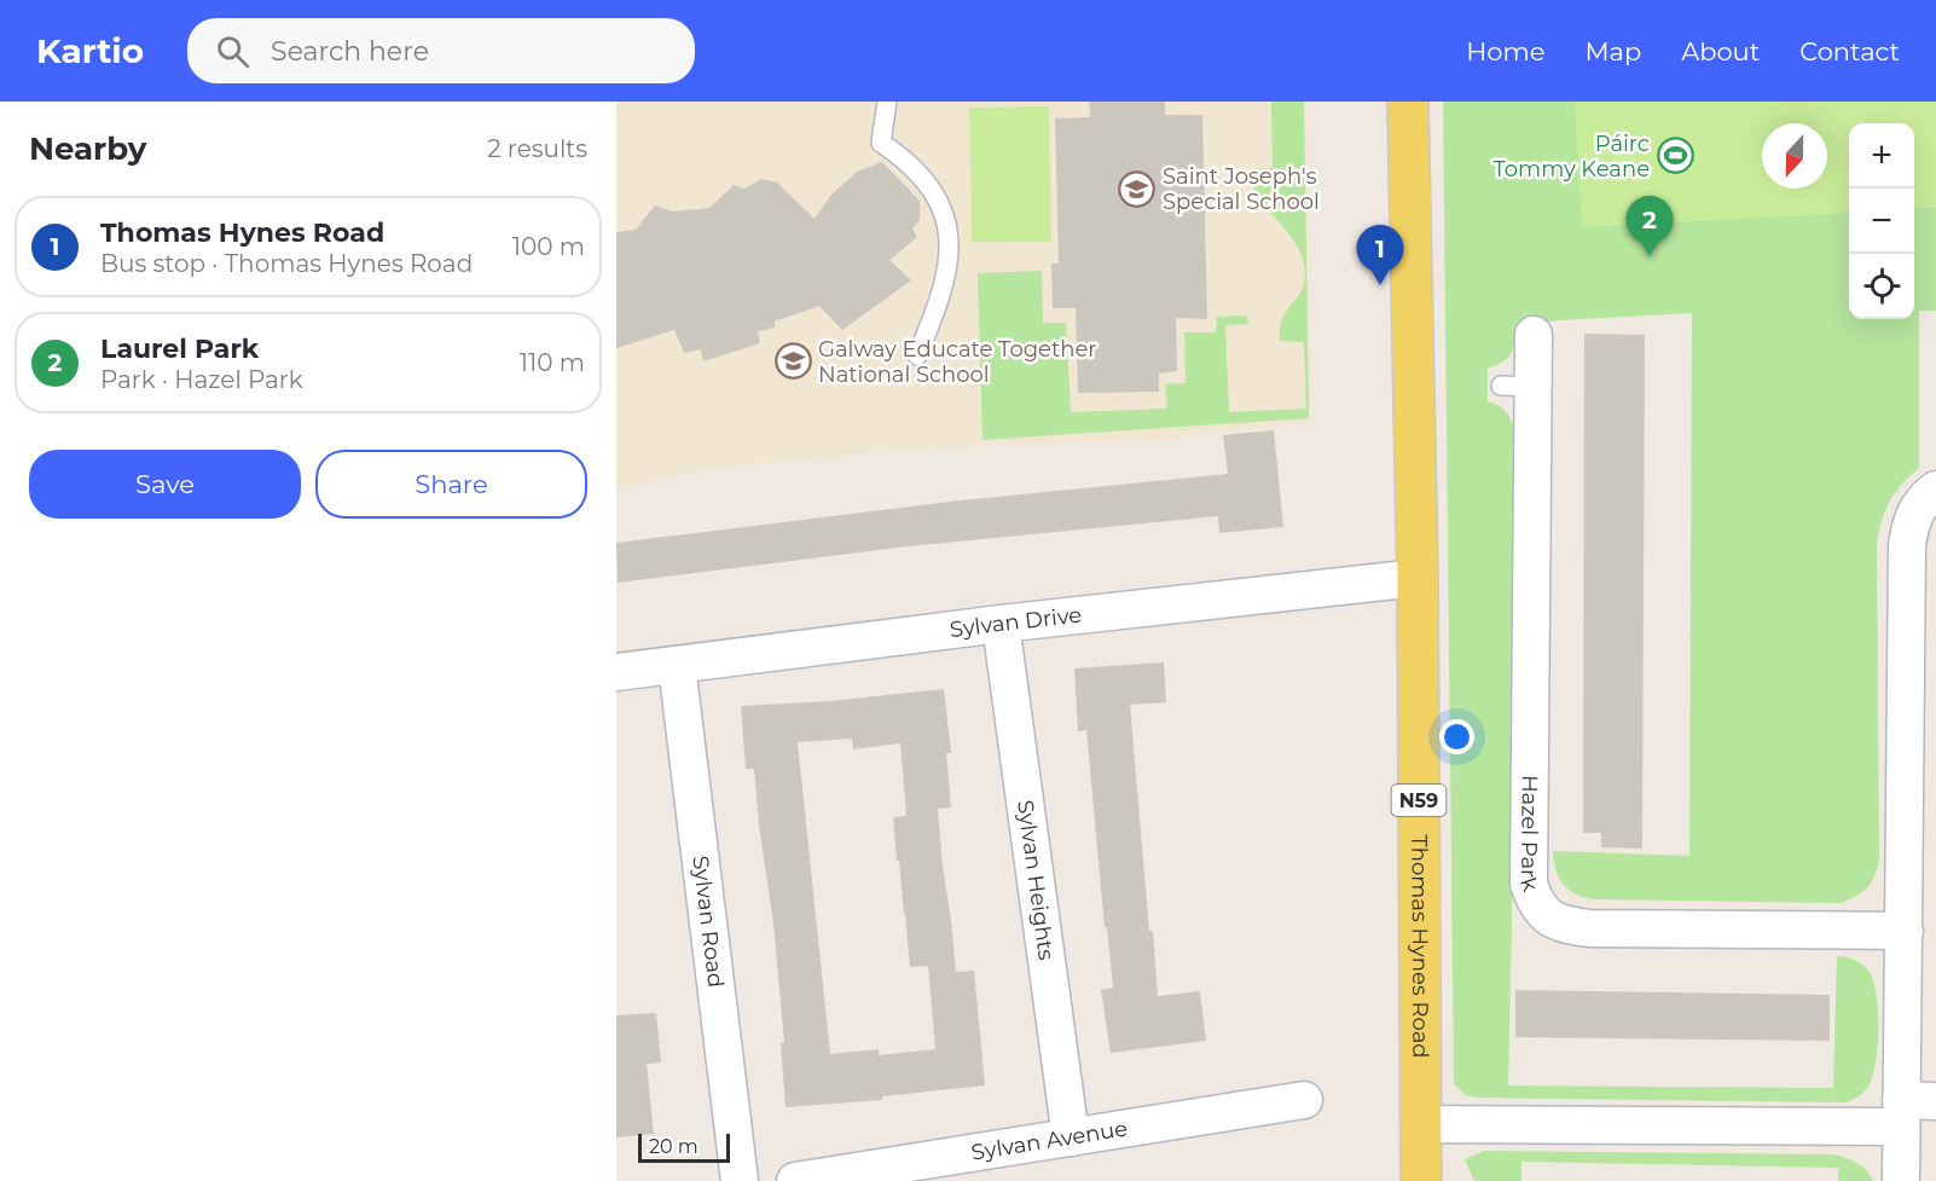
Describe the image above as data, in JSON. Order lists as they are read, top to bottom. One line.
{"streets":{"main road":["N59","Thomas Hynes Road"],"street":["Sylvan Drive","Hazel Park","Sylvan Heights","Sylvan Road","Sylvan Avenue"]},"crossings":[["Sylvan Drive","Sylvan Heights"],["Sylvan Drive","Sylvan Road"],["Sylvan Drive","Thomas Hynes Road"],["Sylvan Heights","Sylvan Avenue"]],"places":{"sports":["Páirc Tommy Keane"],"school or university":["Saint Joseph's Special School","Galway Educate Together National School"]},"scale_bar":"20 m","north":"bottom","page":{"header":"Kartio","search":"Search here","nav":["Home","Map","About","Contact"],"heading":["Nearby","2 results"],"map_buttons":["+","−"],"list":[{"mark":"1","name":"Thomas Hynes Road","note":"Bus stop · Thomas Hynes Road","value":"100 m"},{"mark":"2","name":"Laurel Park","note":"Park · Hazel Park","value":"110 m"}],"pins":["2","1"],"buttons":["Save","Share"],"scale":"20 m"}}
